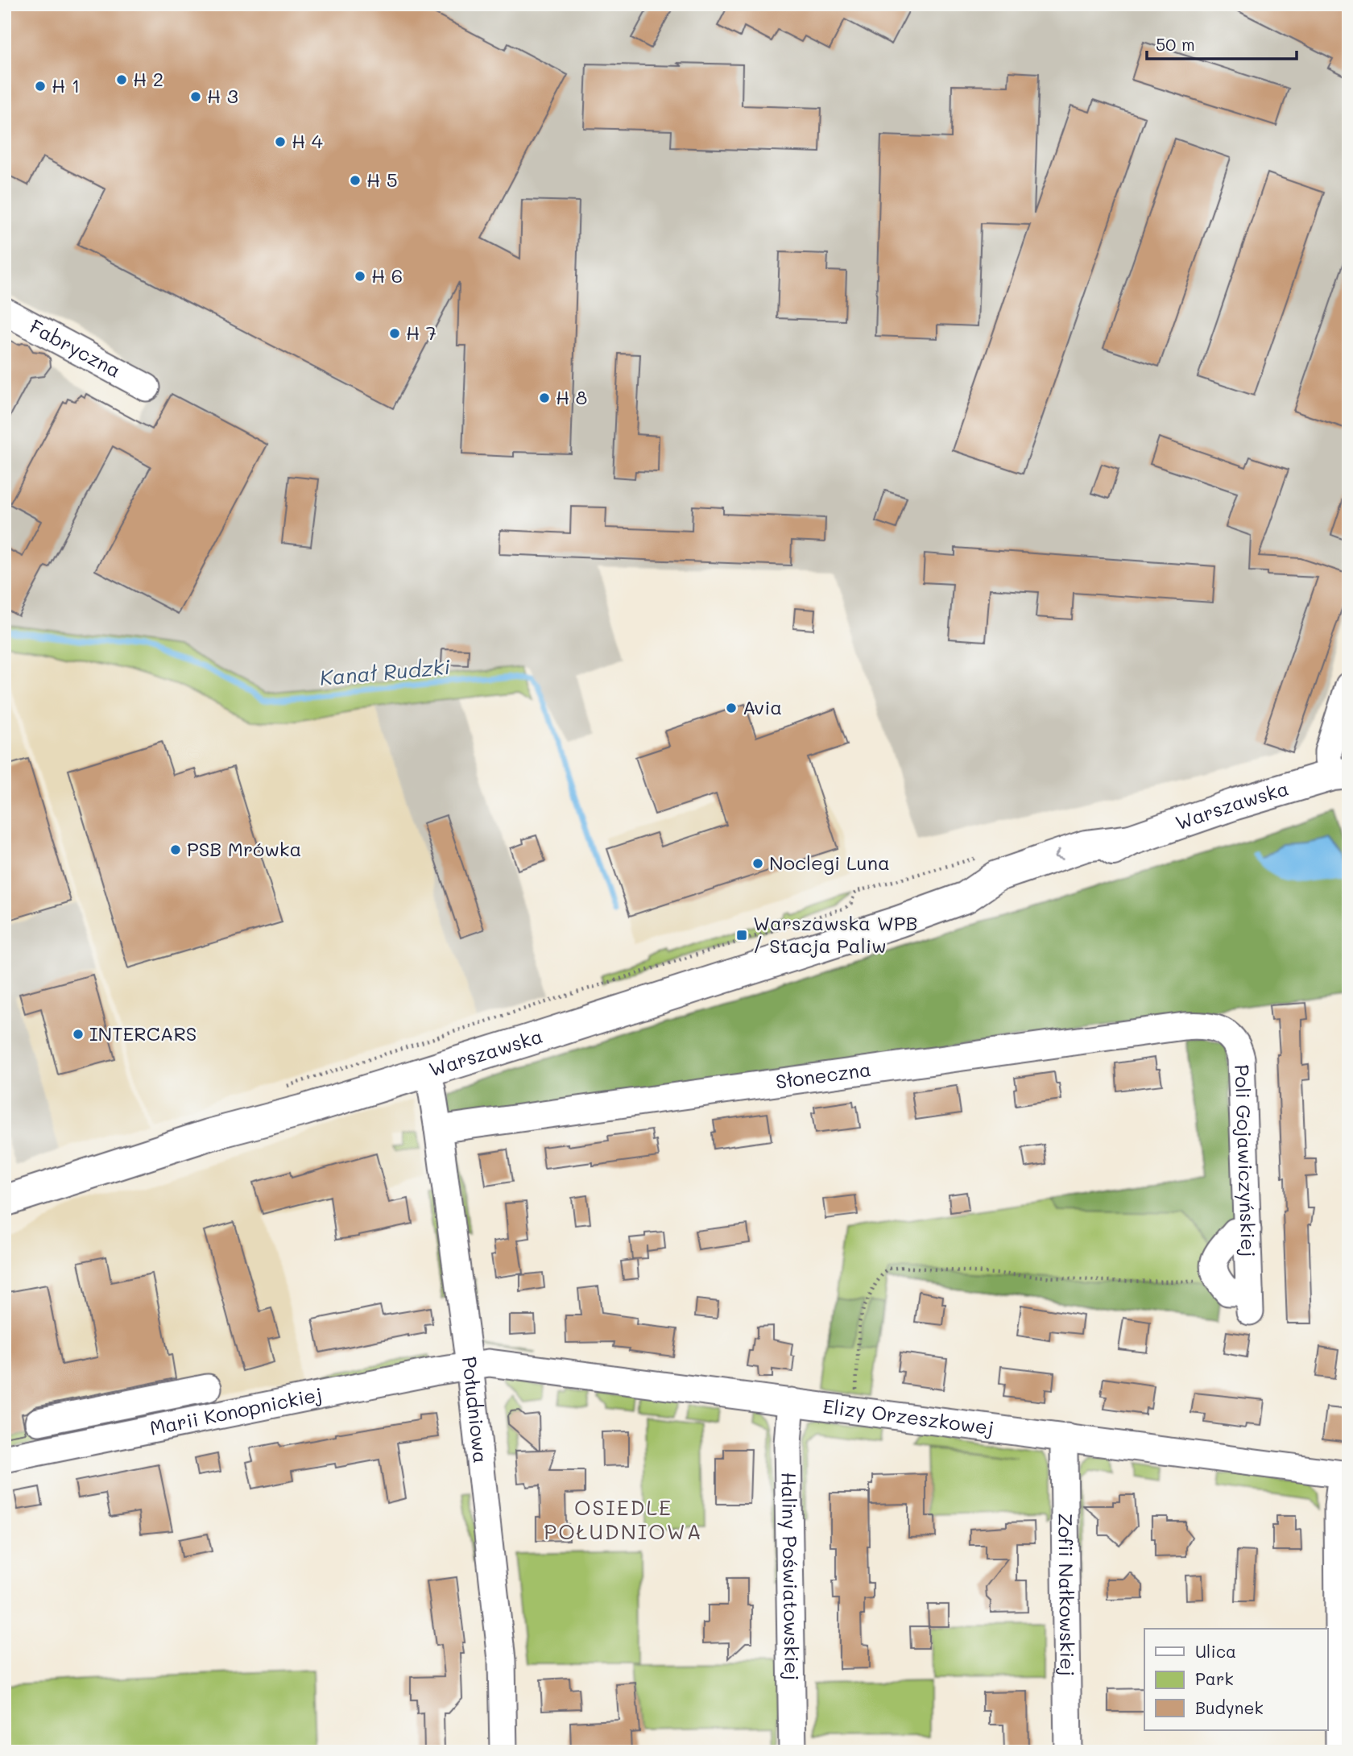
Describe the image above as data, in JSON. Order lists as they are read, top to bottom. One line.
{"streets":{"main road":["Warszawska"],"street":["Fabryczna","Słoneczna","Poli Gojawiczyńskiej","Południowa","Marii Konopnickiej","Elizy Orzeszkowej","Haliny Poświatowskiej","Zofii Nałkowskiej"]},"crossings":[["Warszawska","Południowa"],["Słoneczna","Poli Gojawiczyńskiej"],["Słoneczna","Południowa"],["Południowa","Marii Konopnickiej"],["Południowa","Elizy Orzeszkowej"],["Marii Konopnickiej","Elizy Orzeszkowej"],["Elizy Orzeszkowej","Haliny Poświatowskiej"],["Elizy Orzeszkowej","Zofii Nałkowskiej"]],"districts":["OSIEDLE POŁUDNIOWA"],"water":["Kanał Rudzki"],"places":{"other":["H 2","H 1","H 3","H 4","H 5","H 6","H 7","H 8","Avia","PSB Mrówka","Noclegi Luna","INTERCARS"],"transit":["Warszawska WPB / Stacja Paliw"]},"legend":["Ulica","Park","Budynek"],"scale_bar":"50 m"}
